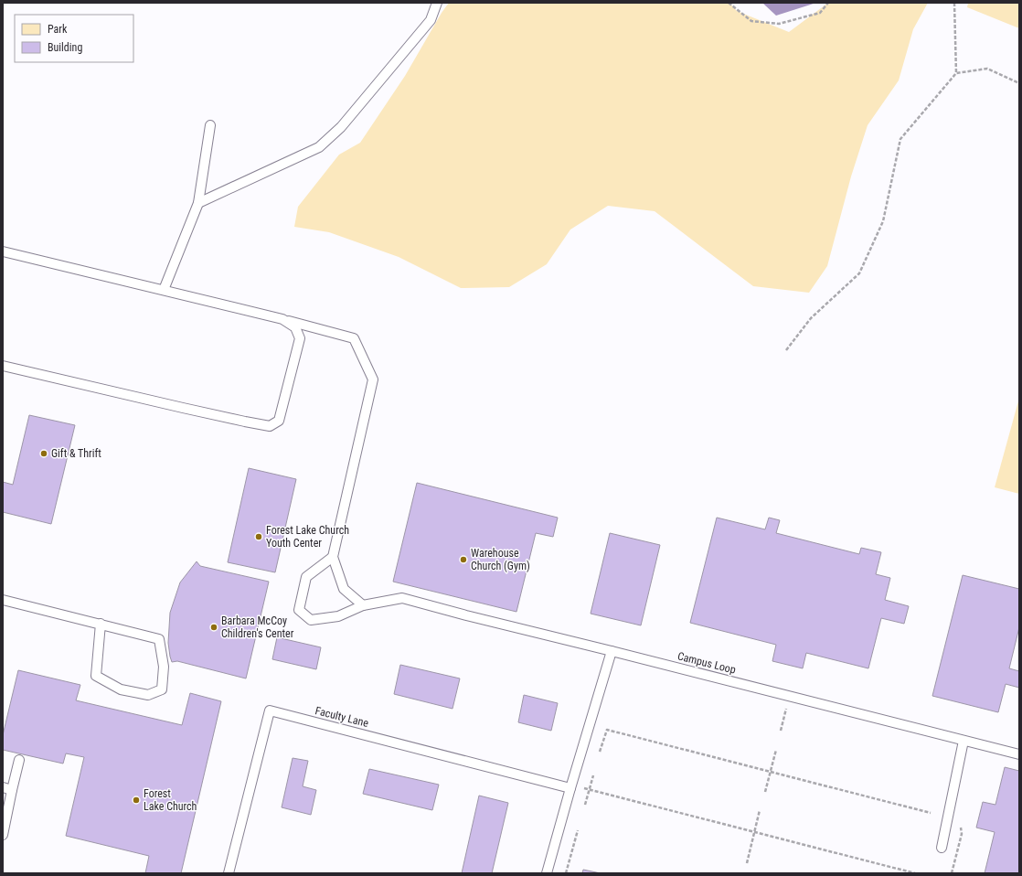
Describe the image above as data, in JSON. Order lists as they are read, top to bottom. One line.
{"streets":{"lane":["Campus Loop","Faculty Lane"]},"places":["Gift & Thrift","Forest Lake Church Youth Center","Warehouse Church (Gym)","Barbara McCoy Children's Center","Forest Lake Church"],"legend":["Park","Building"]}
